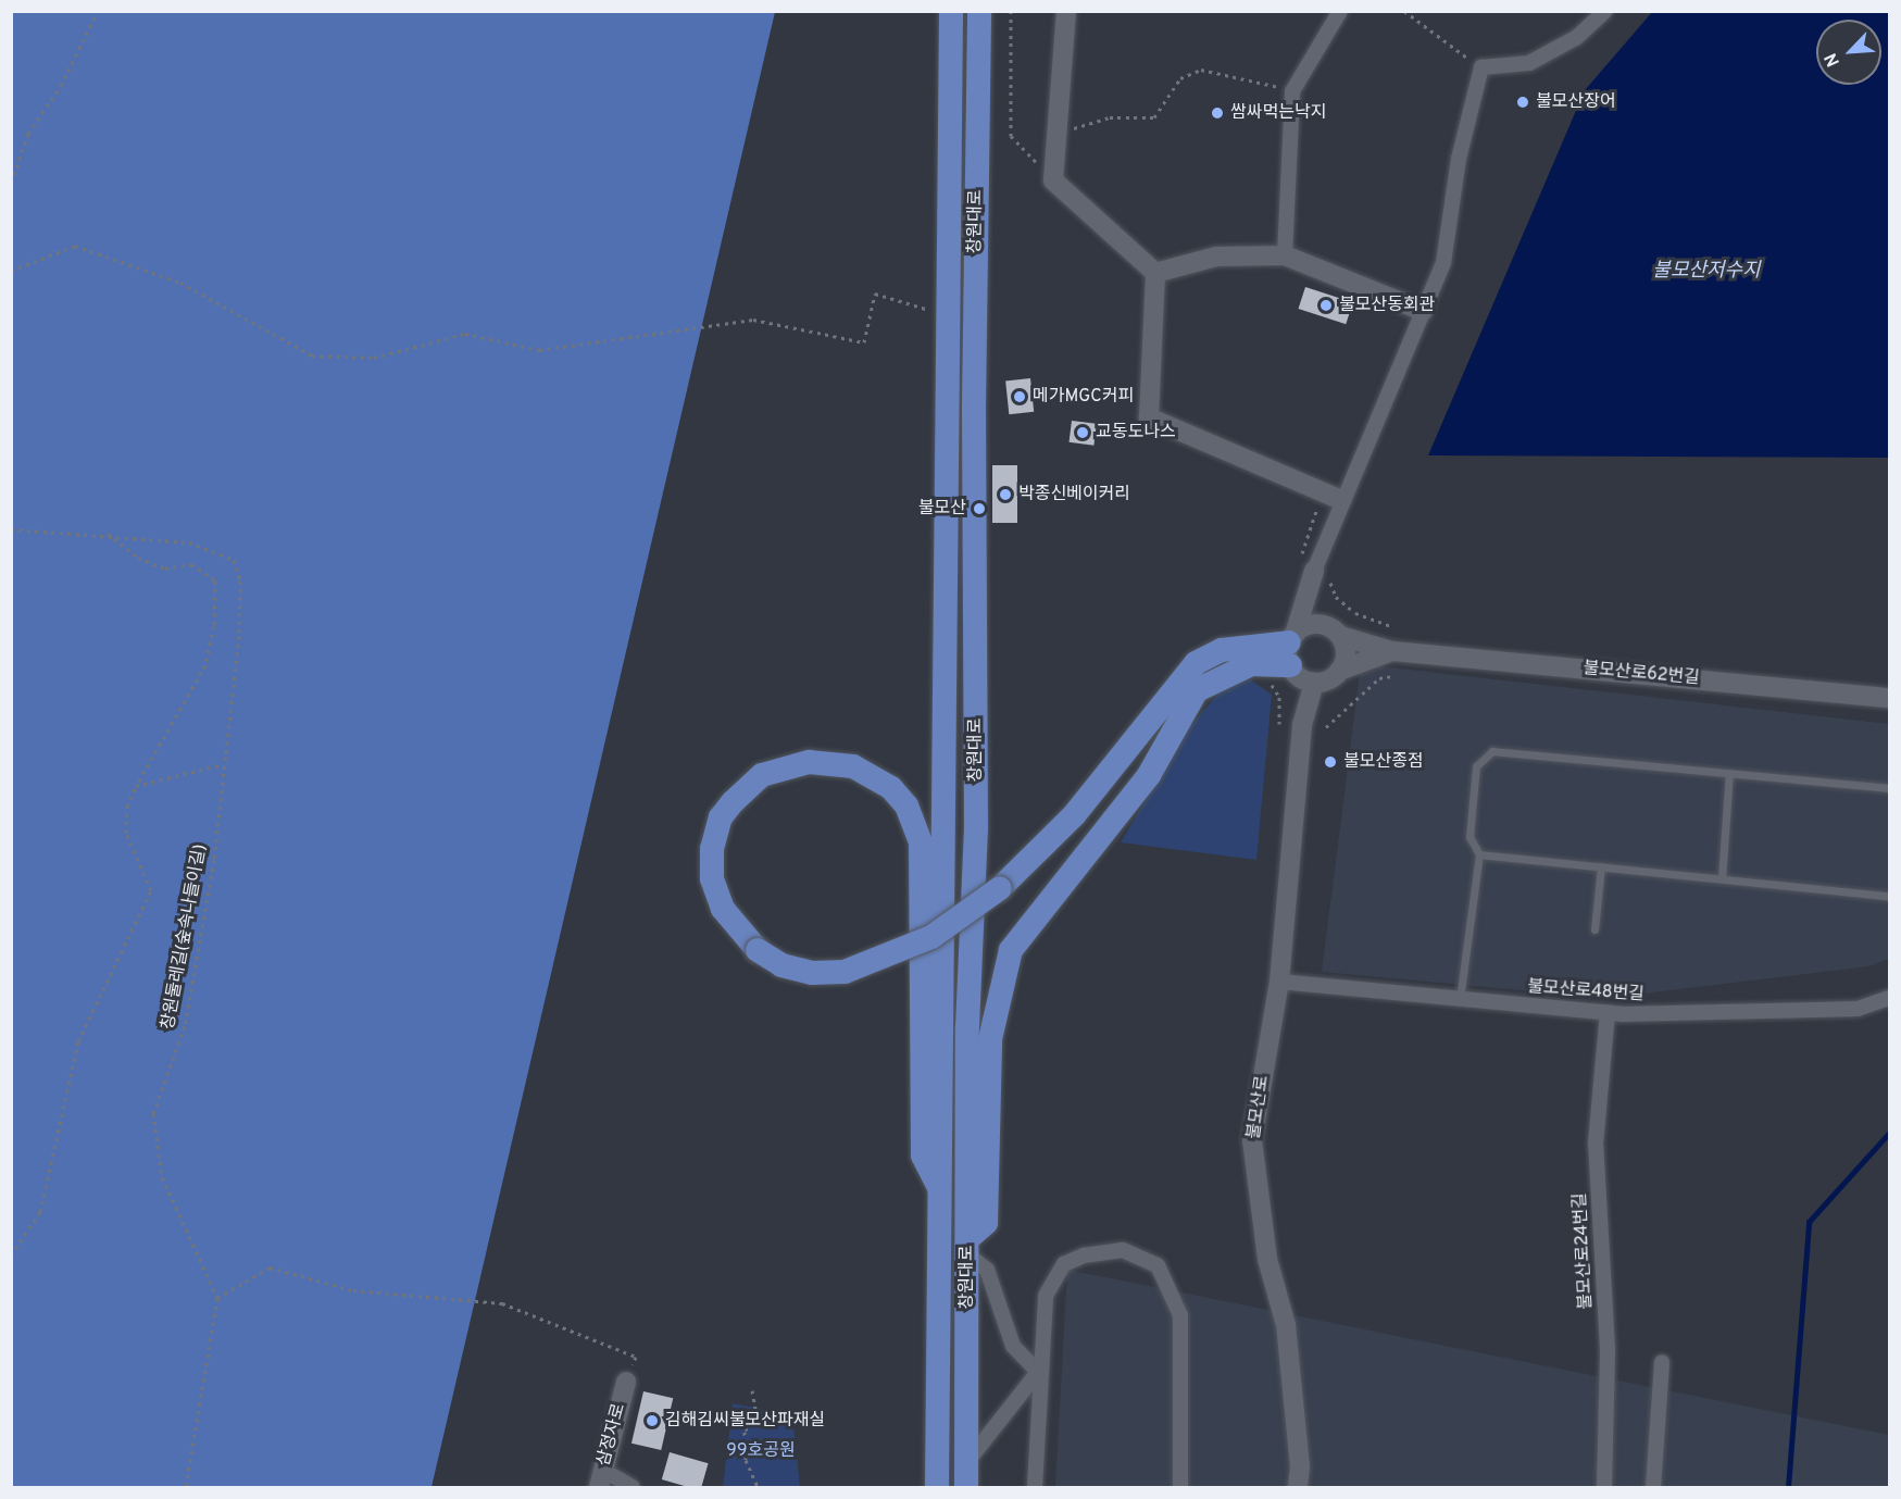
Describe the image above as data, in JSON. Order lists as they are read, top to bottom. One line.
{"streets":{"main road":["창원대로"],"street":["불모산로62번길","불모산로48번길","불모산로","불모산로24번길","삼정자로"],"path":["창원둘레길(숲속나들이길)"]},"crossings":[["불모산로48번길","불모산로"],["불모산로48번길","불모산로24번길"]],"water":["불모산저수지"],"parks":["99호공원"],"places":["불모산장어","쌈싸먹는낙지","불모산동회관","메가MGC커피","교동도나스","박종신베이커리","불모산","불모산종점","김해김씨불모산파재실"],"north":"bottom left"}
